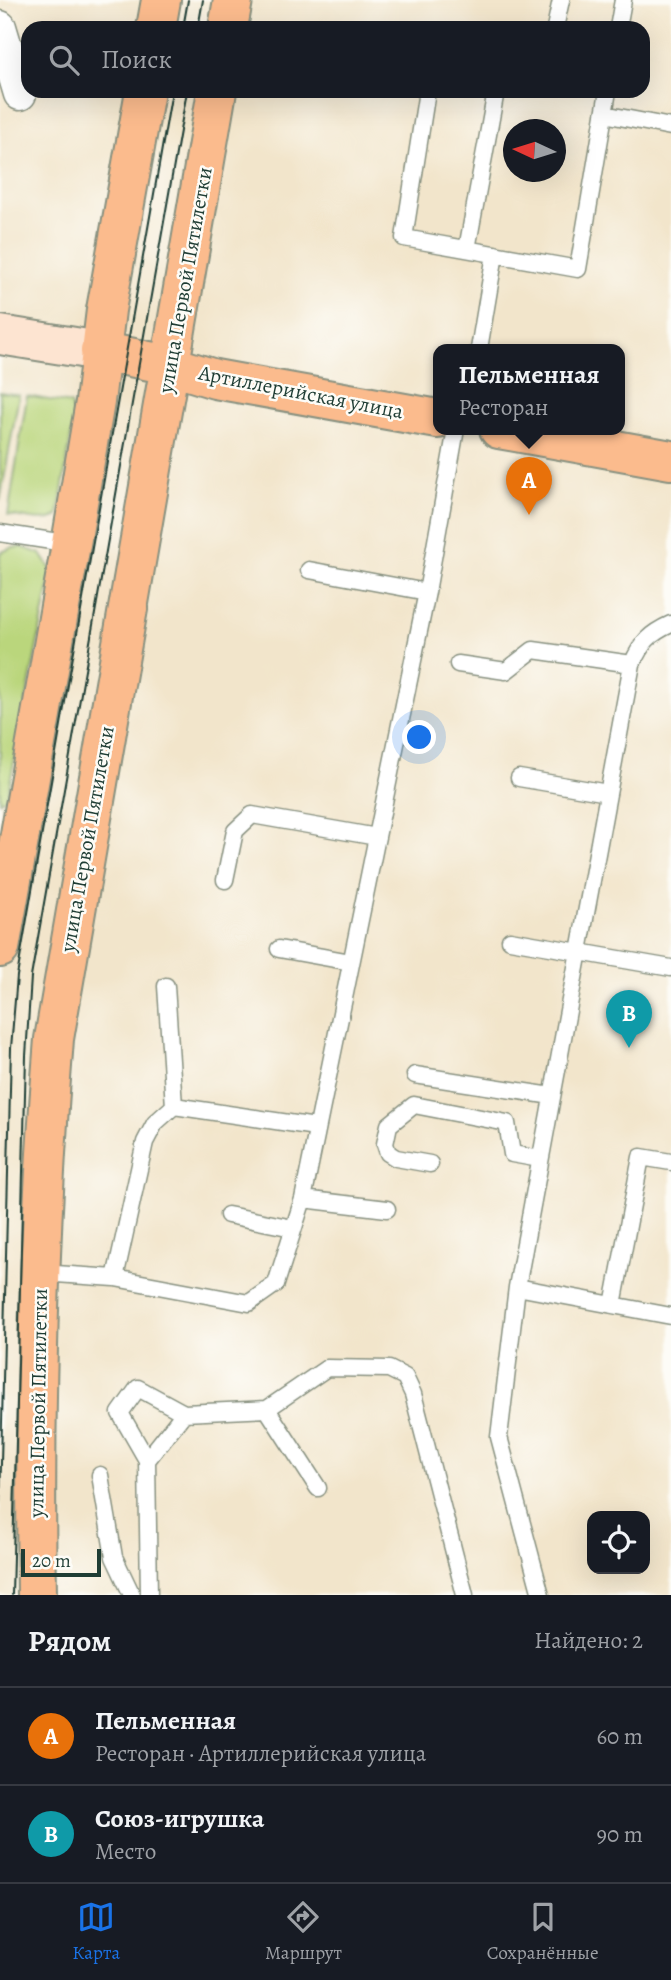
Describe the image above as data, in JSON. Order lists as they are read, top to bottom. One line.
{"streets":{"main road":["улица Первой Пятилетки","Артиллерийская улица"]},"crossings":[["улица Первой Пятилетки","Артиллерийская улица"]],"scale_bar":"20 m","north":"left","page":{"search":"Поиск","popup":["Пельменная","Ресторан"],"pins":["A","B"],"scale":"20 m","heading":["Рядом","Найдено: 2"],"list":[{"mark":"A","name":"Пельменная","note":"Ресторан · Артиллерийская улица","value":"60 m"},{"mark":"B","name":"Союз-игрушка","note":"Место","value":"90 m"}],"nav":["Карта","Маршрут","Сохранённые"]}}
